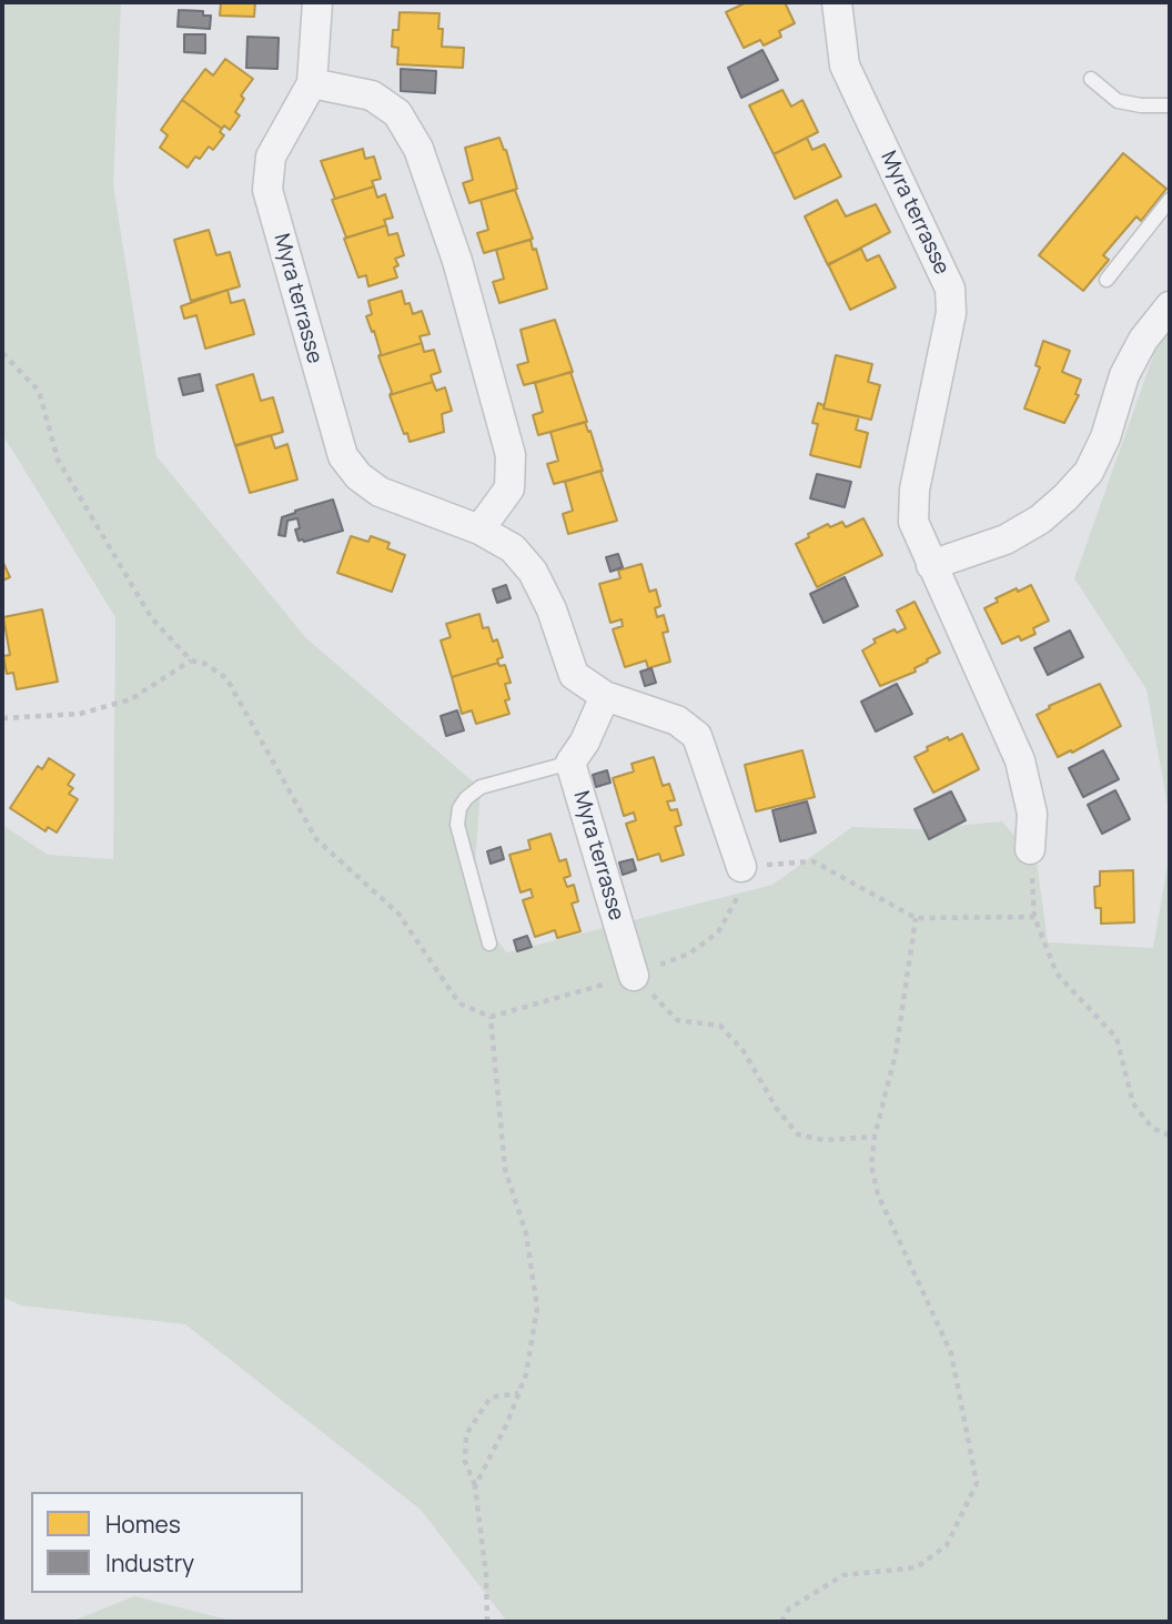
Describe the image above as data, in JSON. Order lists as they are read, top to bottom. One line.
{"streets":{"street":["Myra terrasse"]},"legend":["Homes","Industry"]}
